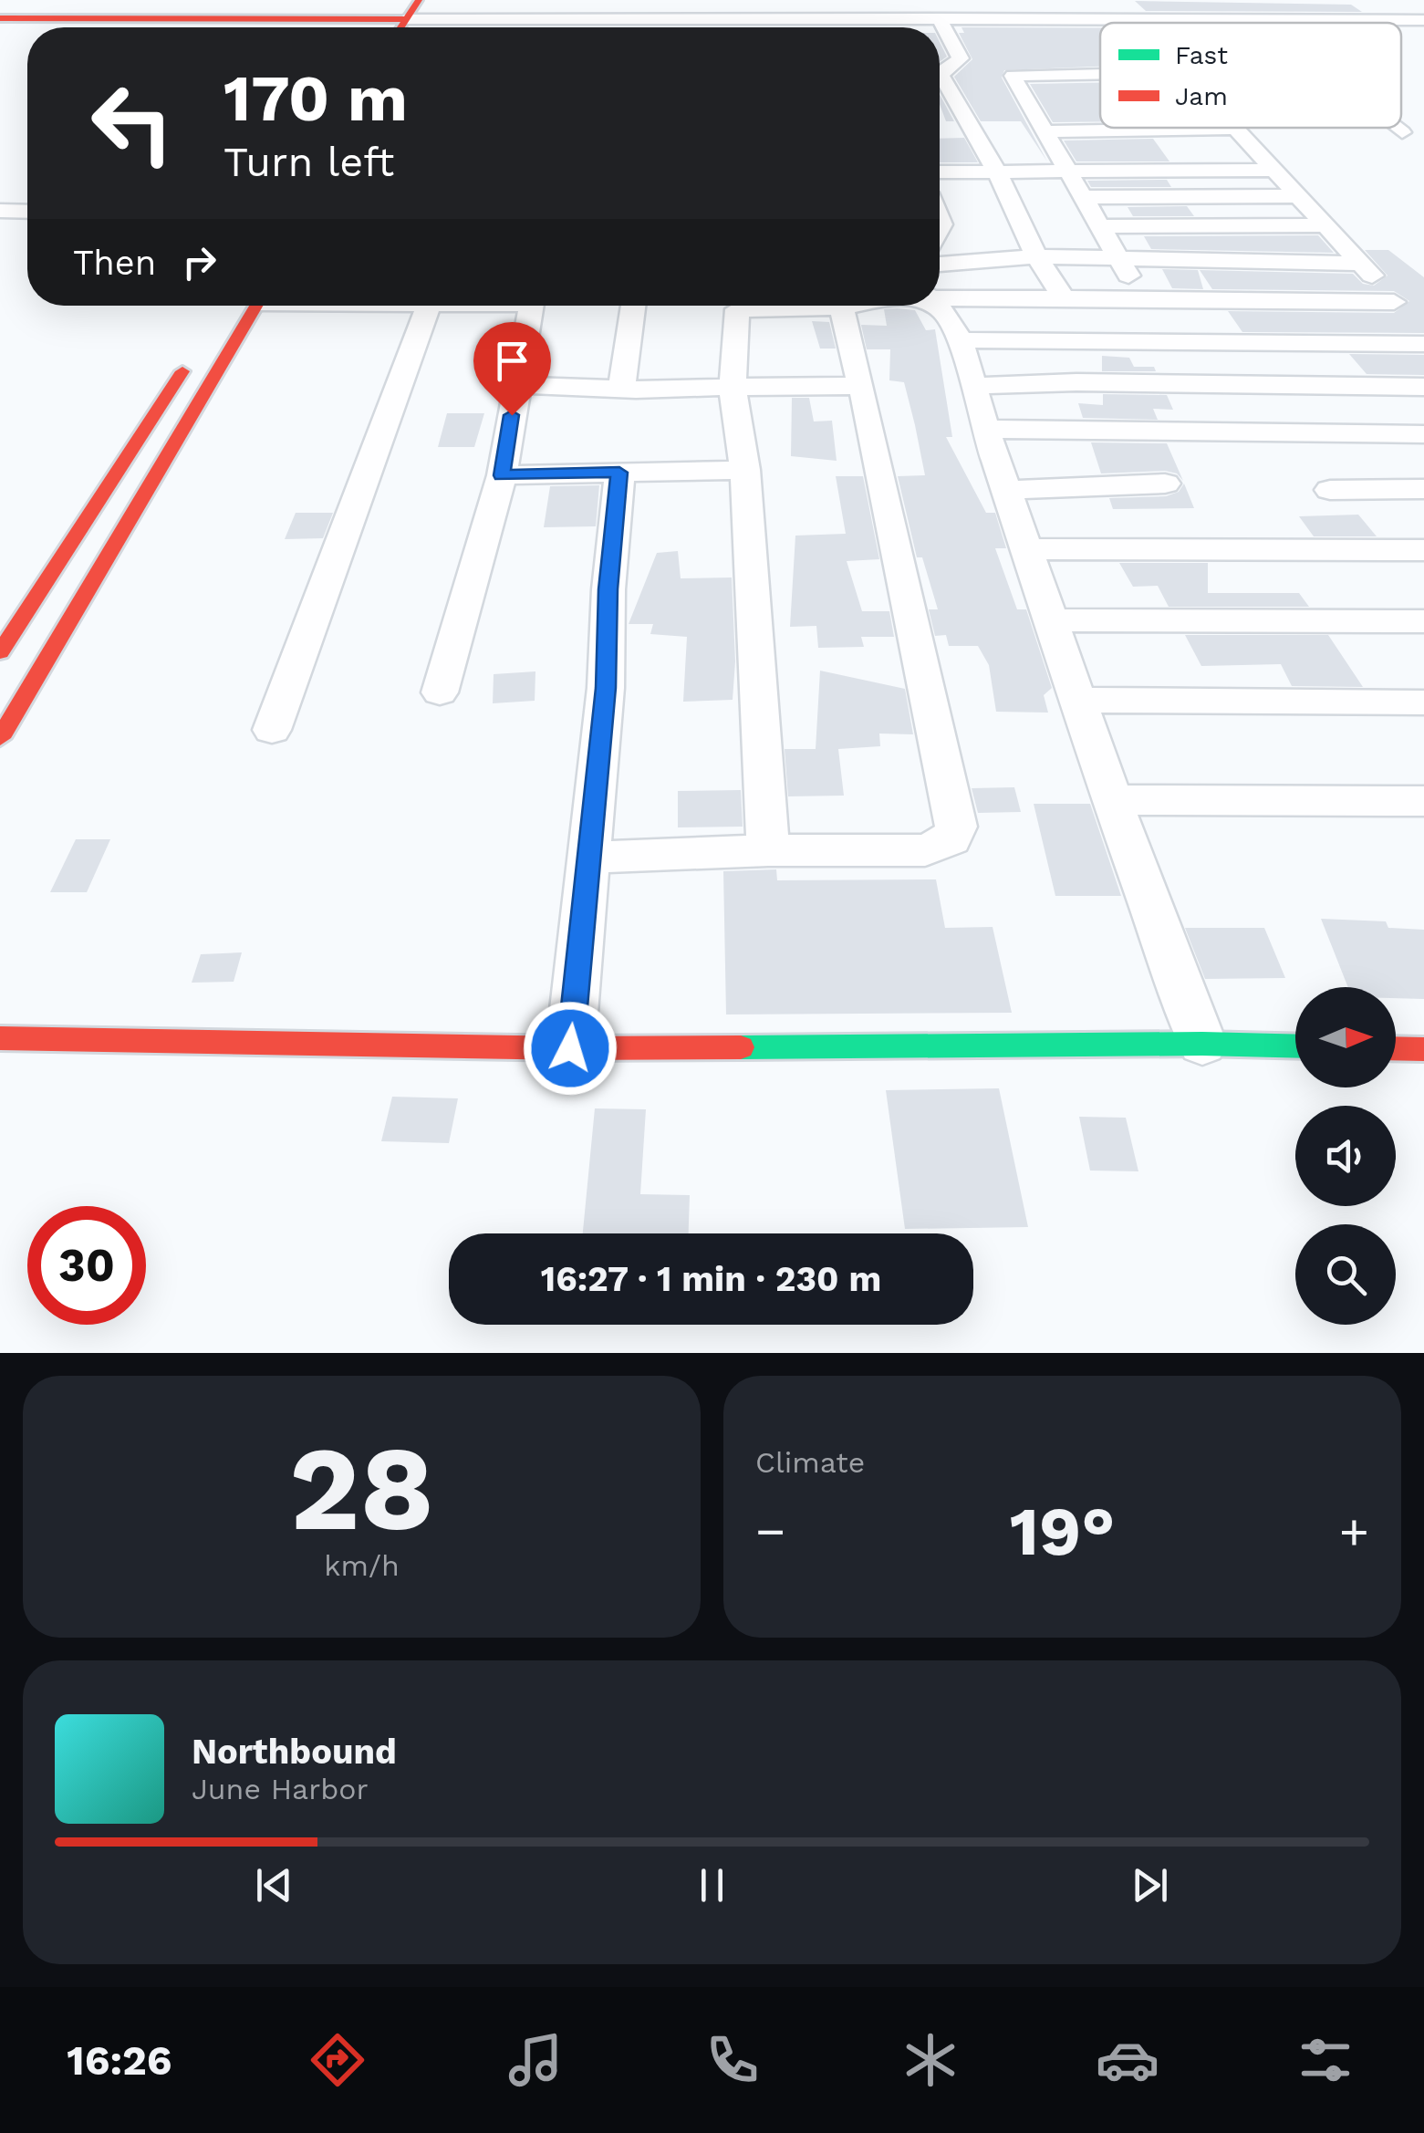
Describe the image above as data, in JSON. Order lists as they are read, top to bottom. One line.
{"legend":["Fast","Jam"],"north":"right","page":{"turn":["170 m","Turn left"],"then":"Then","limit":"30","trip":"16:27 · 1 min · 230 m","tile":[["28","km/h"],"Climate"],"heat":["−","19°","+"],"song":["Northbound","June Harbor"],"tabs":"16:26"}}
